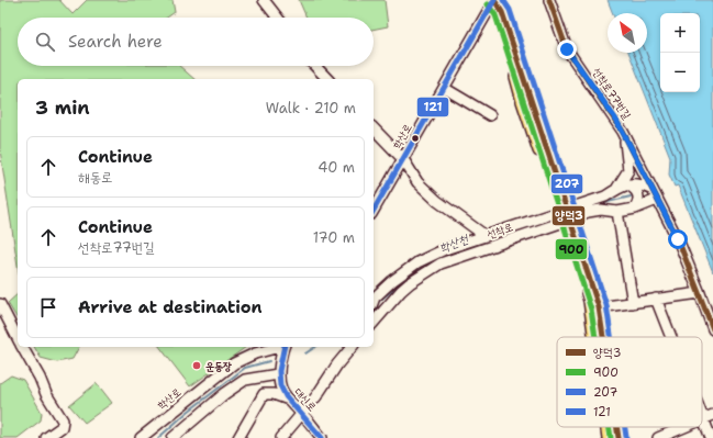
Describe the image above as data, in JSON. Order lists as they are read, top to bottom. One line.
{"streets":{"street":["선착로77번길","학산로","선착로","대신로"]},"crossings":[["선착로77번길","선착로"],["학산로","대신로"]],"water":["학산천"],"places":["운동장"],"lines":["transit line 양덕3","transit line 207","transit line 121","transit line 900"],"legend":["양덕3","900","207","121"],"north":"top left","page":{"map_buttons":["+","−"],"search":"Search here","heading":["3 min","Walk · 210 m"],"list":[["Continue","해동로","40 m"],["Continue","선착로77번길","170 m"],"Arrive at destination"]}}
